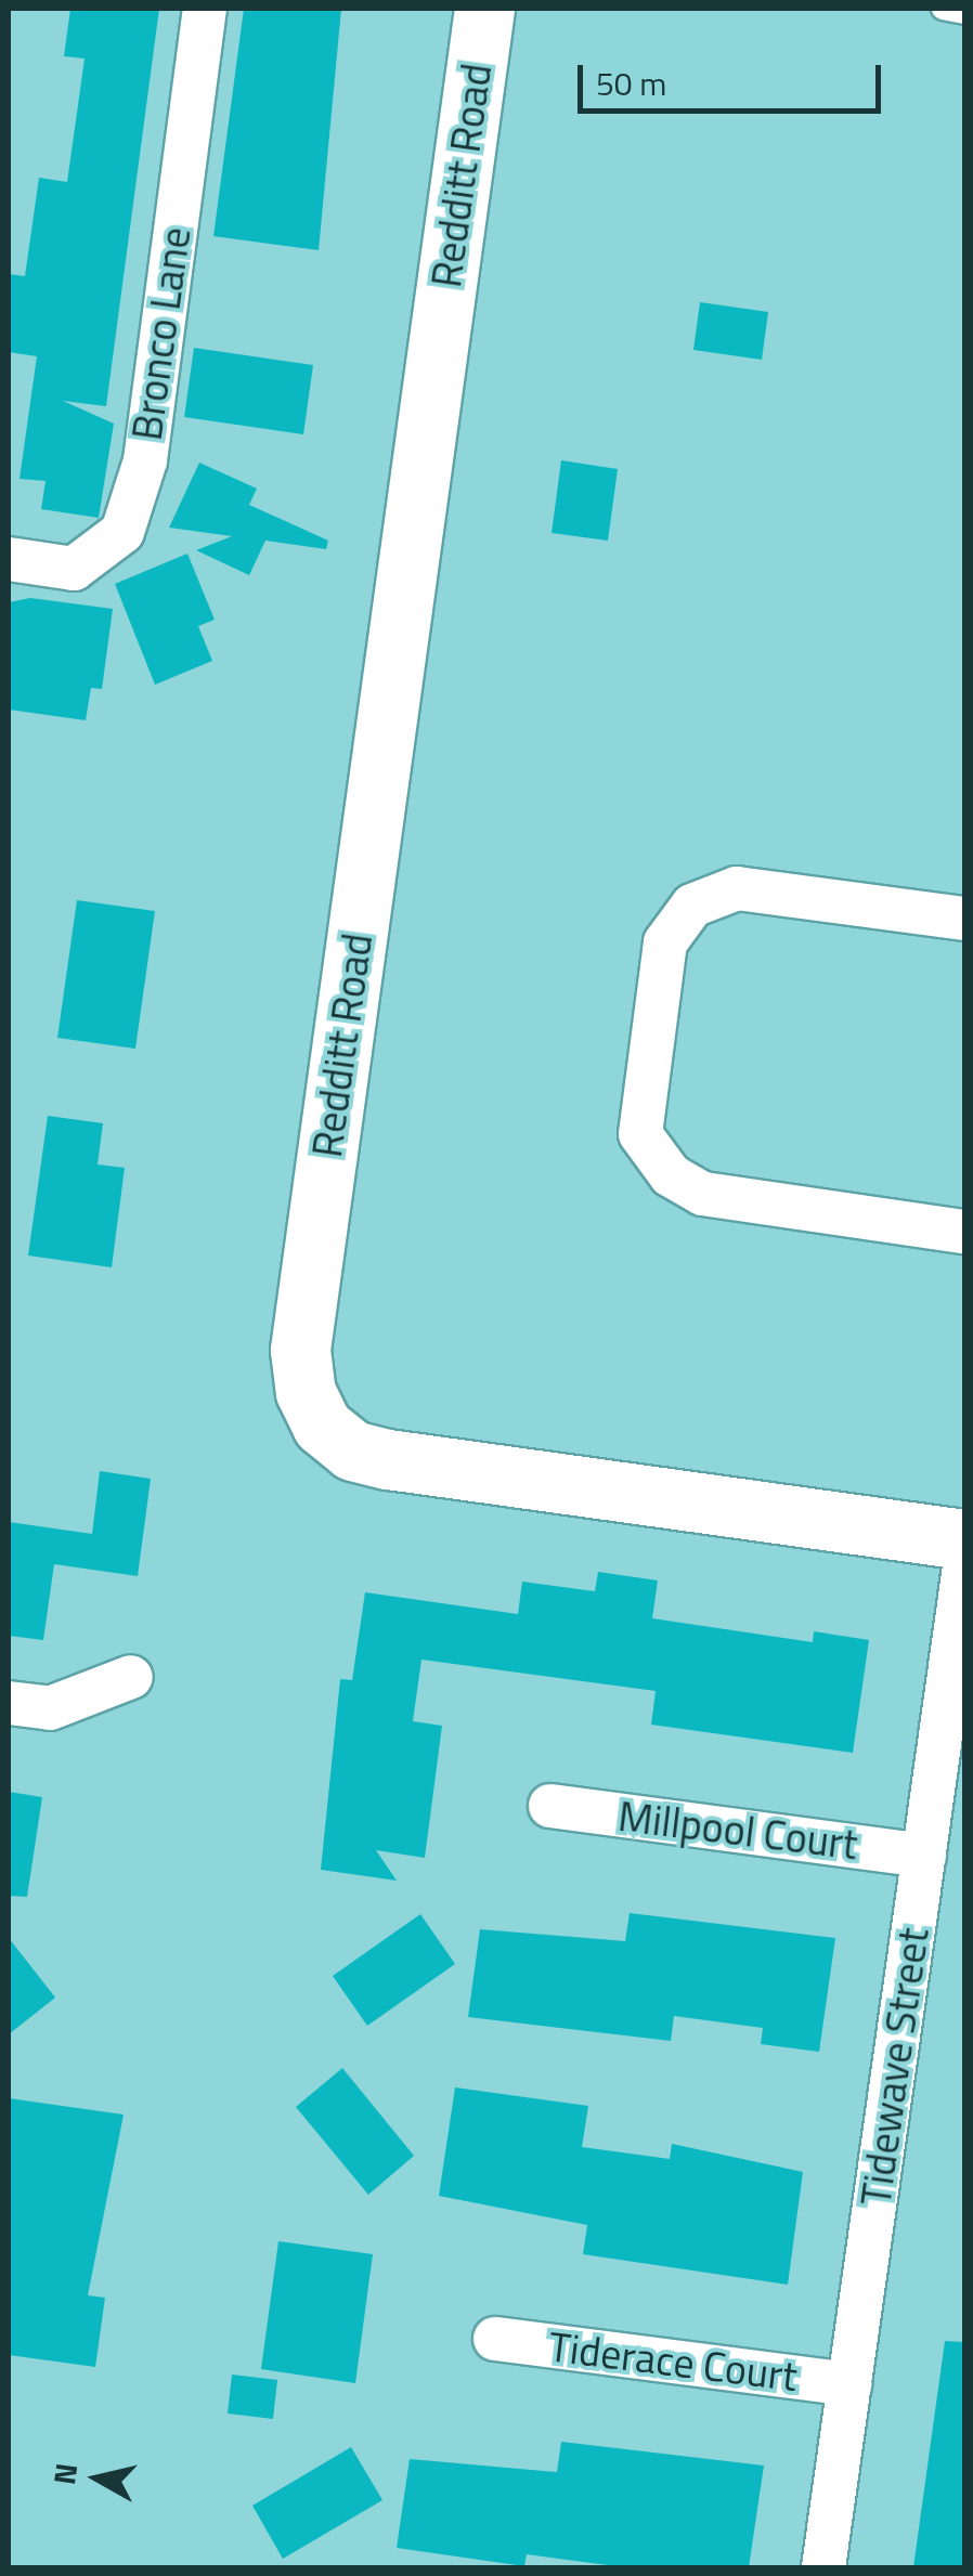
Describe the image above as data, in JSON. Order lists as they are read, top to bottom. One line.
{"streets":{"street":["Redditt Road","Bronco Lane","Millpool Court","Tidewave Street","Tiderace Court"]},"crossings":[["Millpool Court","Tidewave Street"],["Tidewave Street","Tiderace Court"]],"scale_bar":"50 m","north":"left"}
